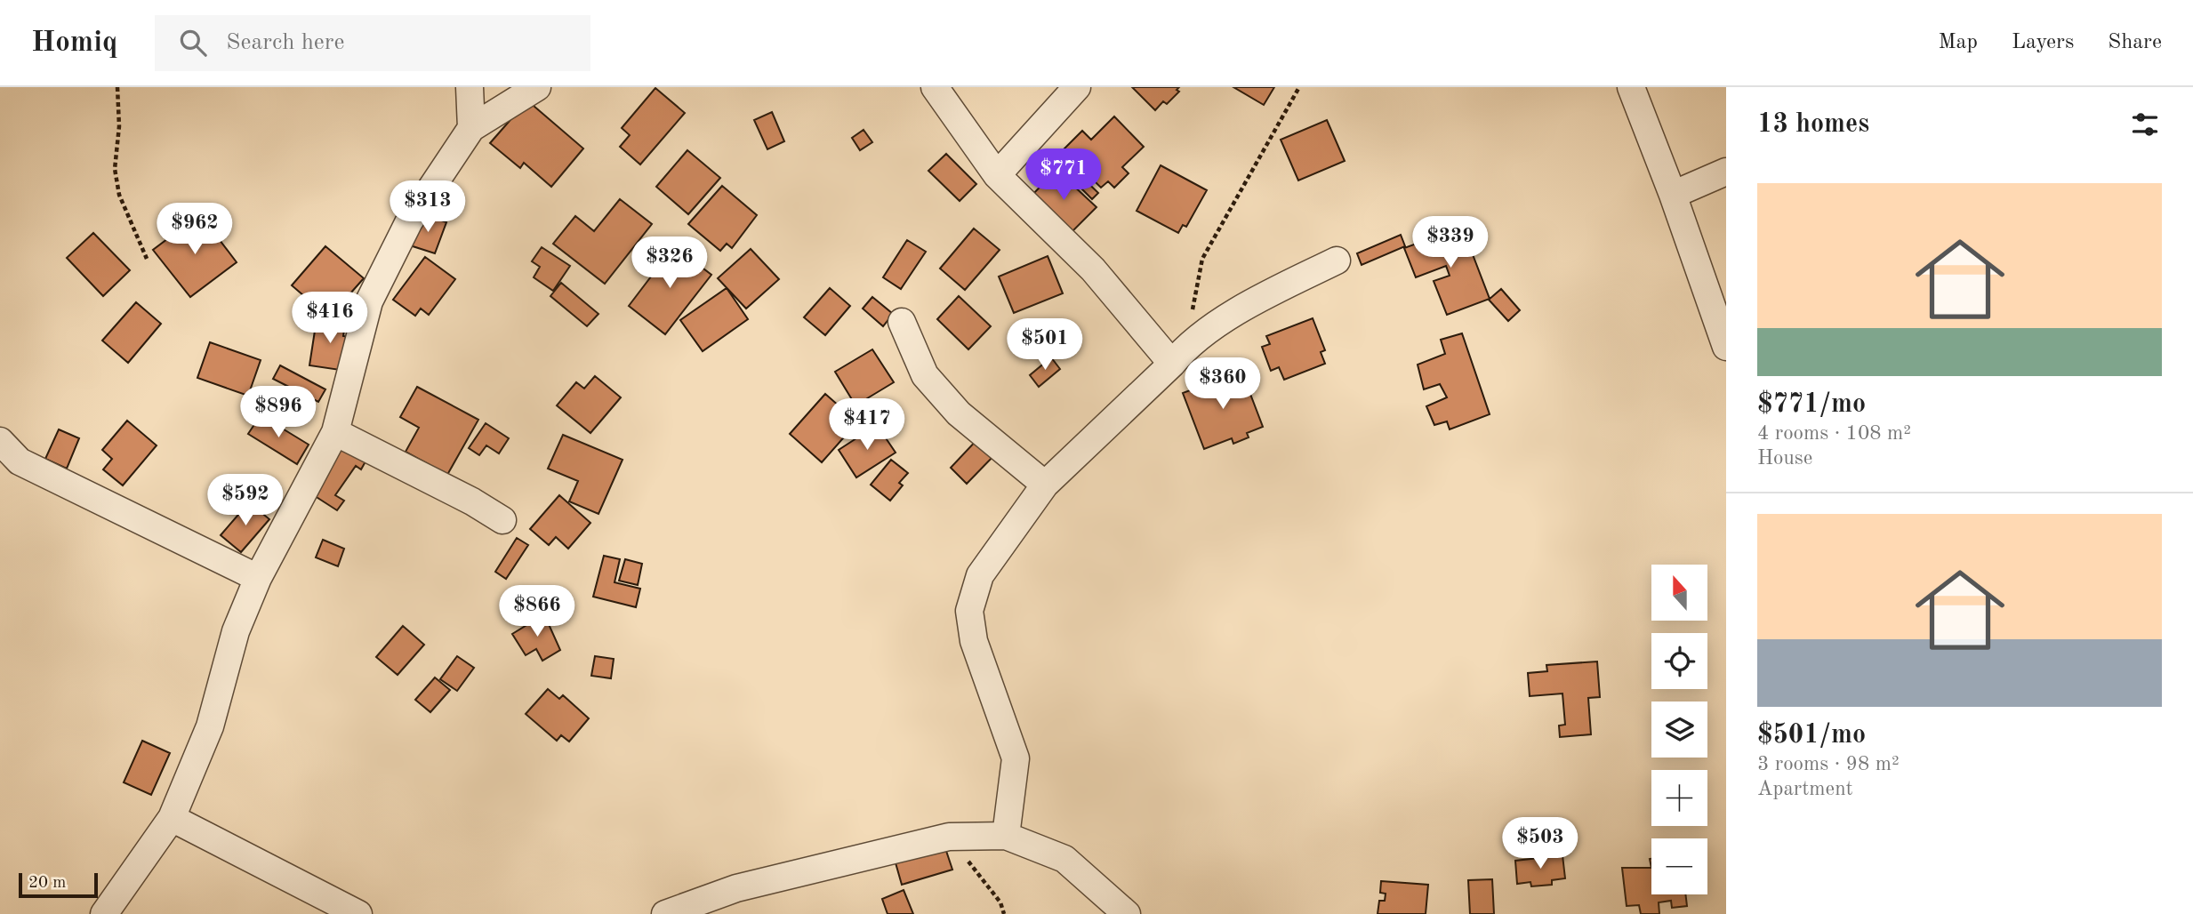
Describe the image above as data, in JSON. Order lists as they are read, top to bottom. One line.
{"scale_bar":"20 m","north":"top","page":{"header":"Homiq","search":"Search here","nav":["Map","Layers","Share"],"heading":"13 homes","price":["$771","$313","$962","$339","$326","$416","$501","$360","$896","$417","$592","$866","$503"],"list":[{"name":"$771/mo","note":"4 rooms · 108 m² · House"},{"name":"$501/mo","note":"3 rooms · 98 m² · Apartment"}],"map_buttons":["+","−"],"scale":"20 m"}}
